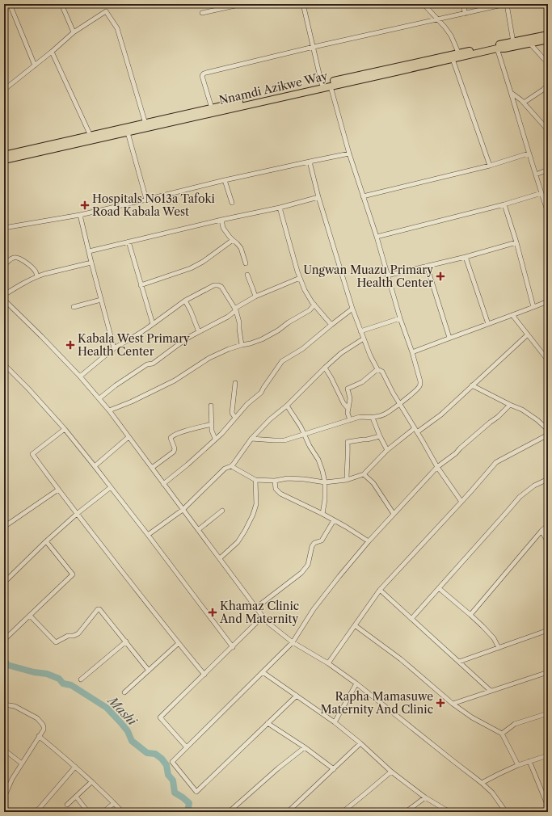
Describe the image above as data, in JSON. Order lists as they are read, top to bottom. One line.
{"streets":{"highway":["Nnamdi Azikwe Way"]},"water":["Mashi"],"places":{"health":["Hospitals No13a Tafoki Road Kabala West","Ungwan Muazu Primary Health Center","Kabala West Primary Health Center","Khamaz Clinic And Maternity","Rapha Mamasuwe Maternity And Clinic"]}}
